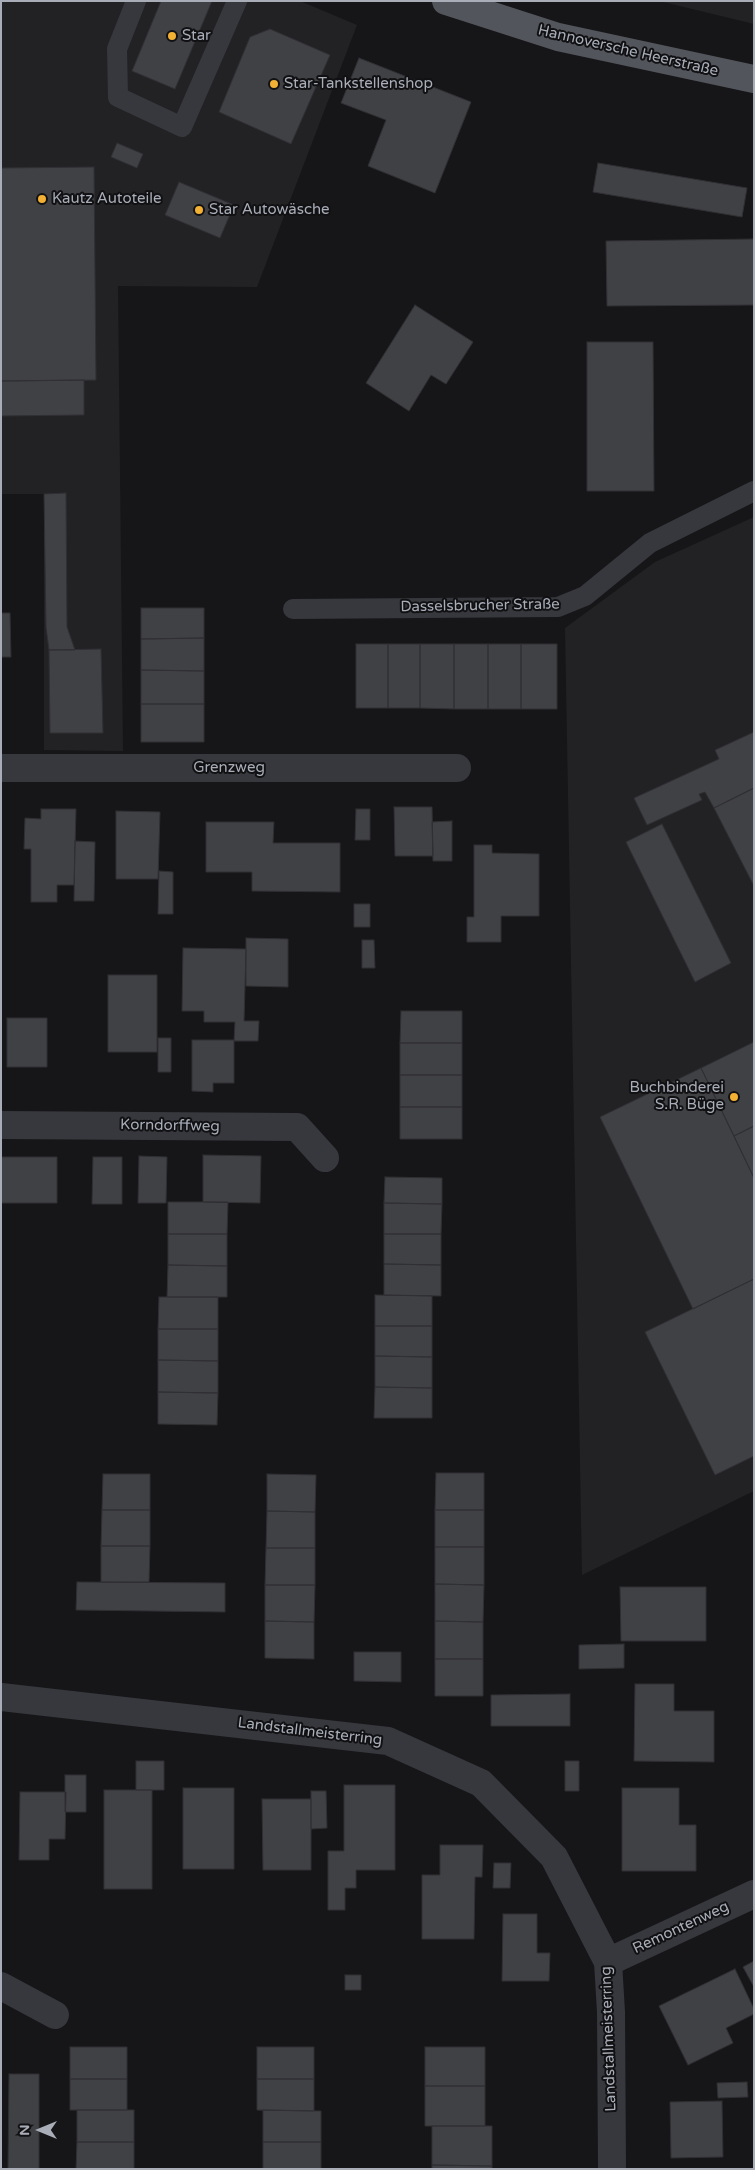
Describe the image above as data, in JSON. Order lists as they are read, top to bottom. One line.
{"streets":{"main road":["Hannoversche Heerstraße"],"street":["Grenzweg","Korndorffweg","Landstallmeisterring","Remontenweg"],"lane":["Dasselsbrucher Straße"]},"crossings":[["Landstallmeisterring","Remontenweg"]],"places":["Star","Star-Tankstellenshop","Kautz Autoteile","Star Autowäsche","Buchbinderei S.R. Büge"],"north":"left"}
